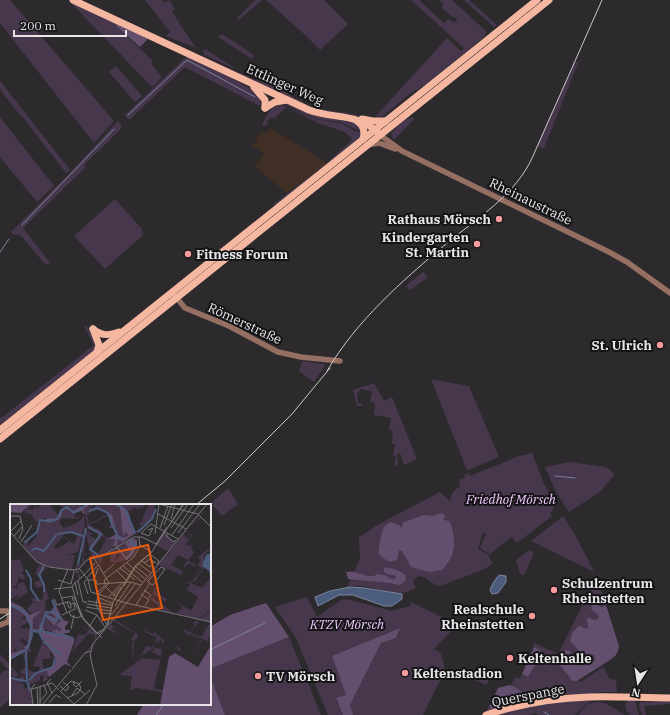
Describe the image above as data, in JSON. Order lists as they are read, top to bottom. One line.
{"streets":{"main road":["Ettlinger Weg","Querspange"],"street":["Rheinaustraße","Römerstraße"]},"crossings":[["Ettlinger Weg","Rheinaustraße"]],"parks":["Friedhof Mörsch","KTZV Mörsch"],"places":["Rathaus Mörsch","Kindergarten St. Martin","Fitness Forum","St. Ulrich","Schulzentrum Rheinstetten","Realschule Rheinstetten","Keltenhalle","Keltenstadion","TV Mörsch"],"scale_bar":"200 m","north":"bottom"}
